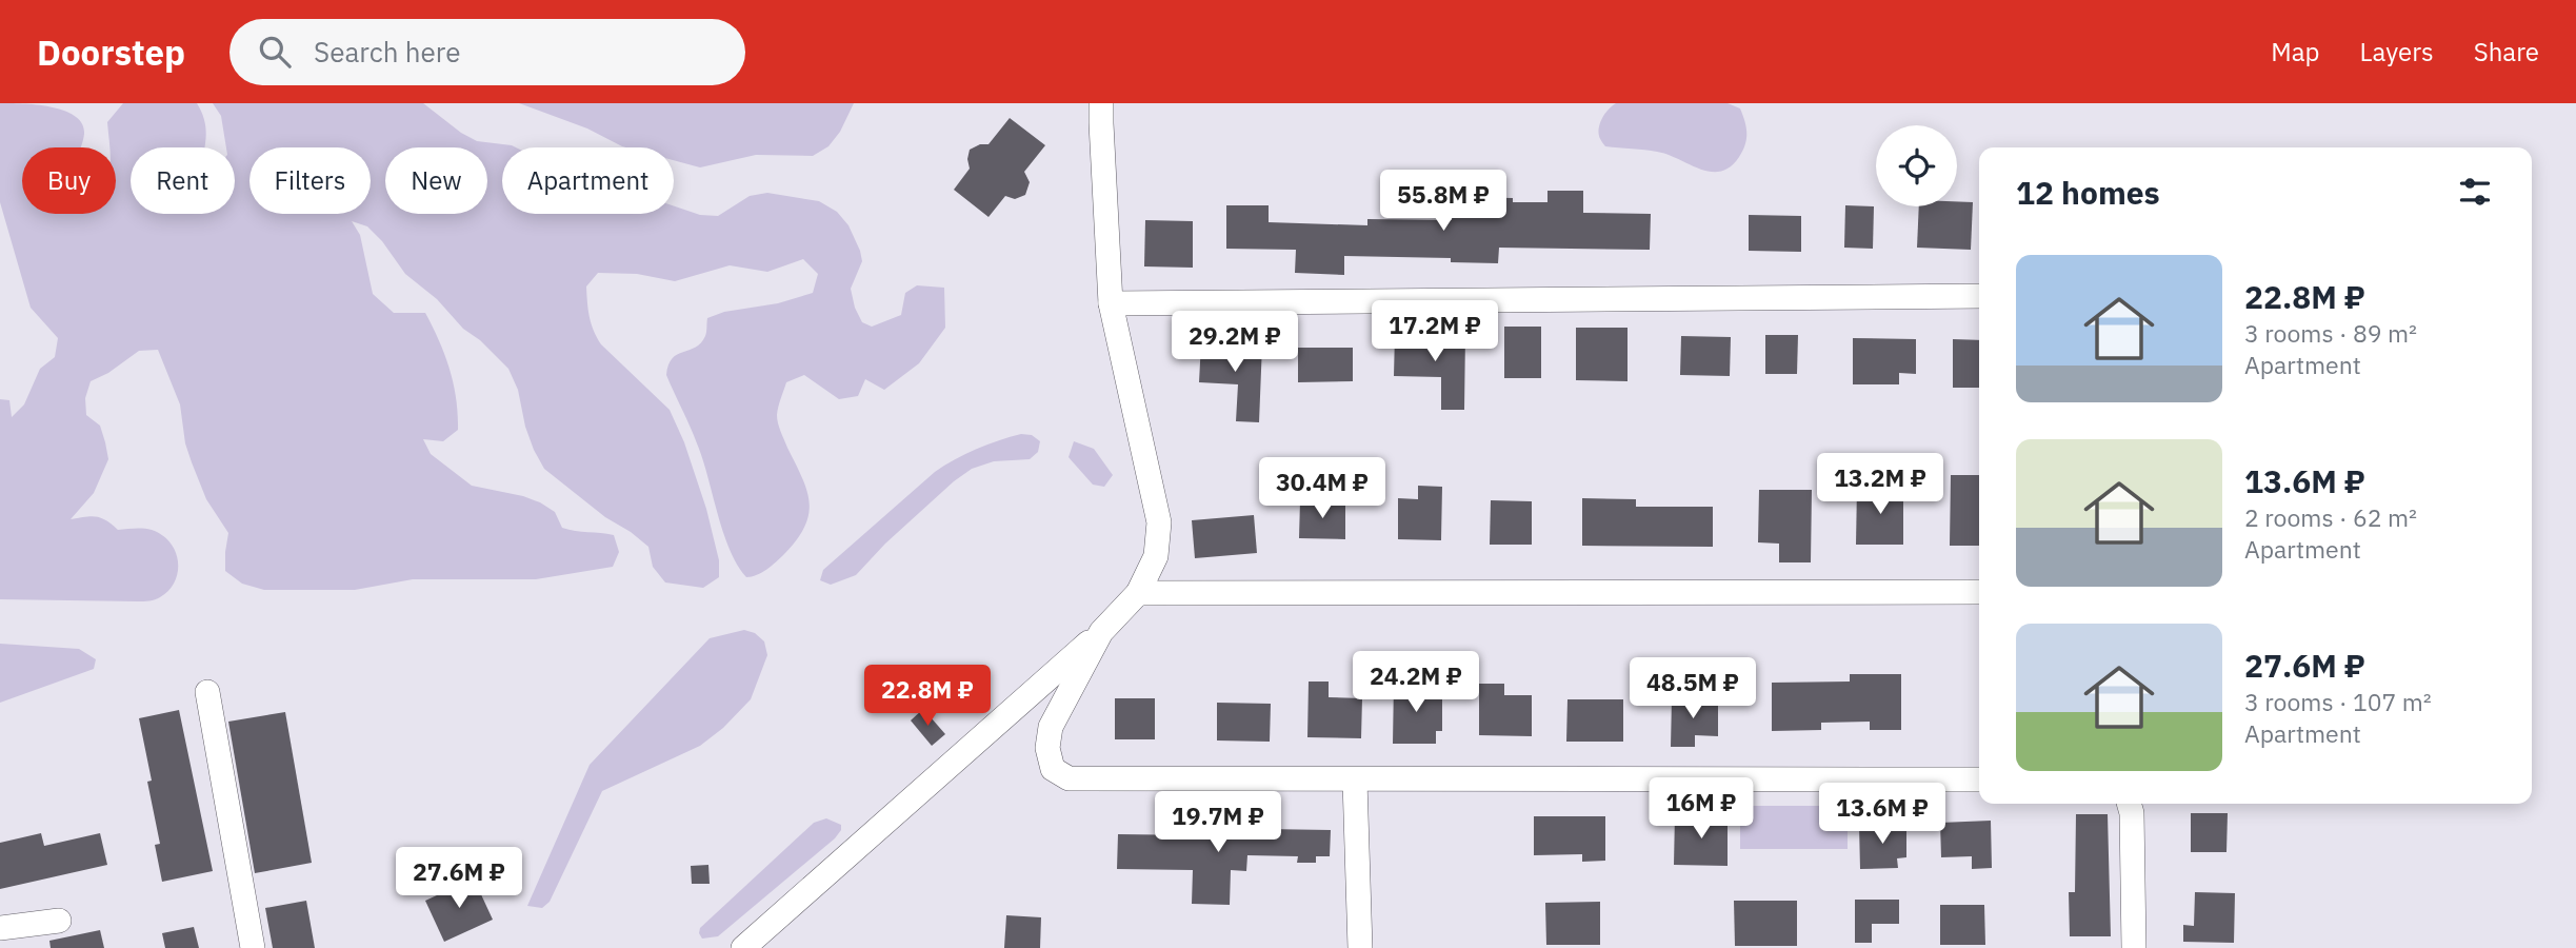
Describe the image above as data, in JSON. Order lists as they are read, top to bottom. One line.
{"page":{"header":"Doorstep","search":"Search here","nav":["Map","Layers","Share"],"chip":["Buy","Rent","Filters","New","Apartment"],"heading":"12 homes","price":["55.8M ₽","17.2M ₽","29.2M ₽","13.2M ₽","30.4M ₽","24.2M ₽","48.5M ₽","22.8M ₽","16M ₽","13.6M ₽","19.7M ₽","27.6M ₽"],"list":[{"name":"22.8M ₽","note":"3 rooms · 89 m² · Apartment"},{"name":"13.6M ₽","note":"2 rooms · 62 m² · Apartment"},{"name":"27.6M ₽","note":"3 rooms · 107 m² · Apartment"}]}}
